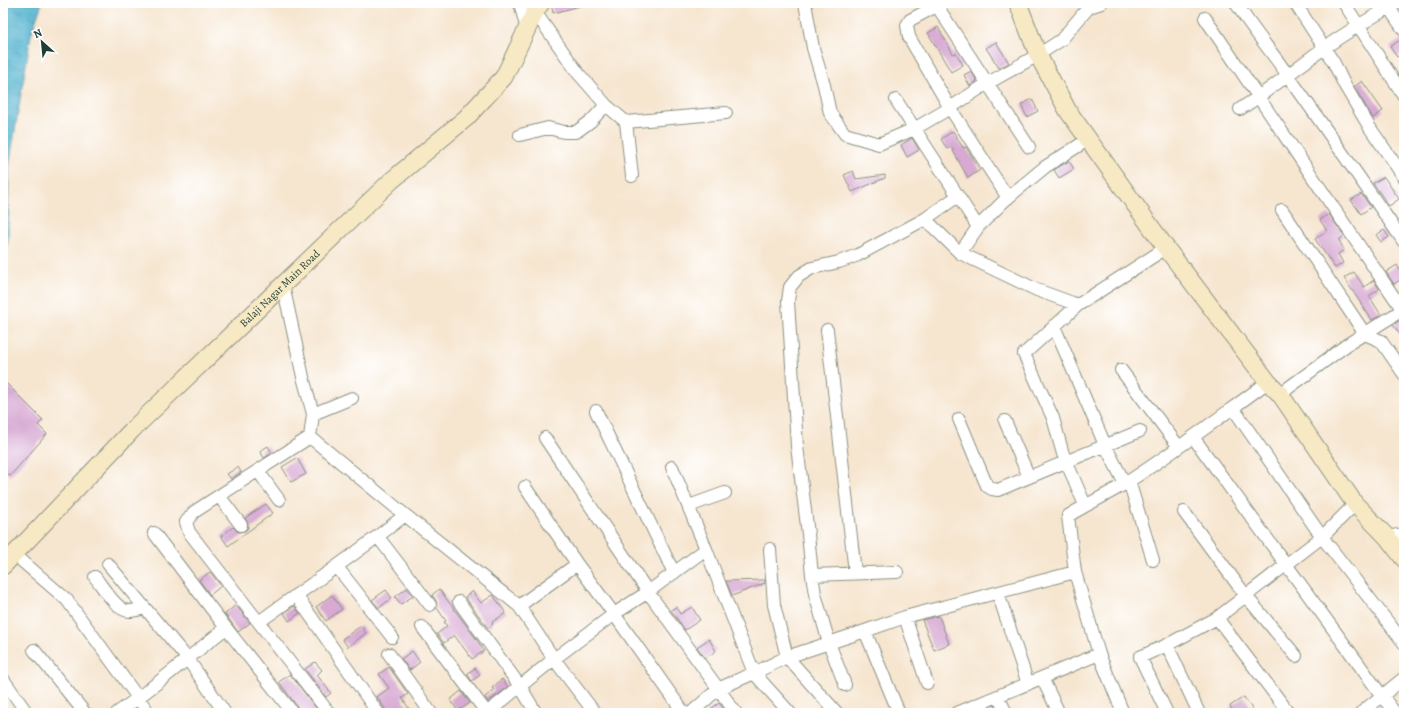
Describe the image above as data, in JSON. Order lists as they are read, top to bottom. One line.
{"streets":{"street":["Balaji Nagar Main Road"]},"north":"top left"}
